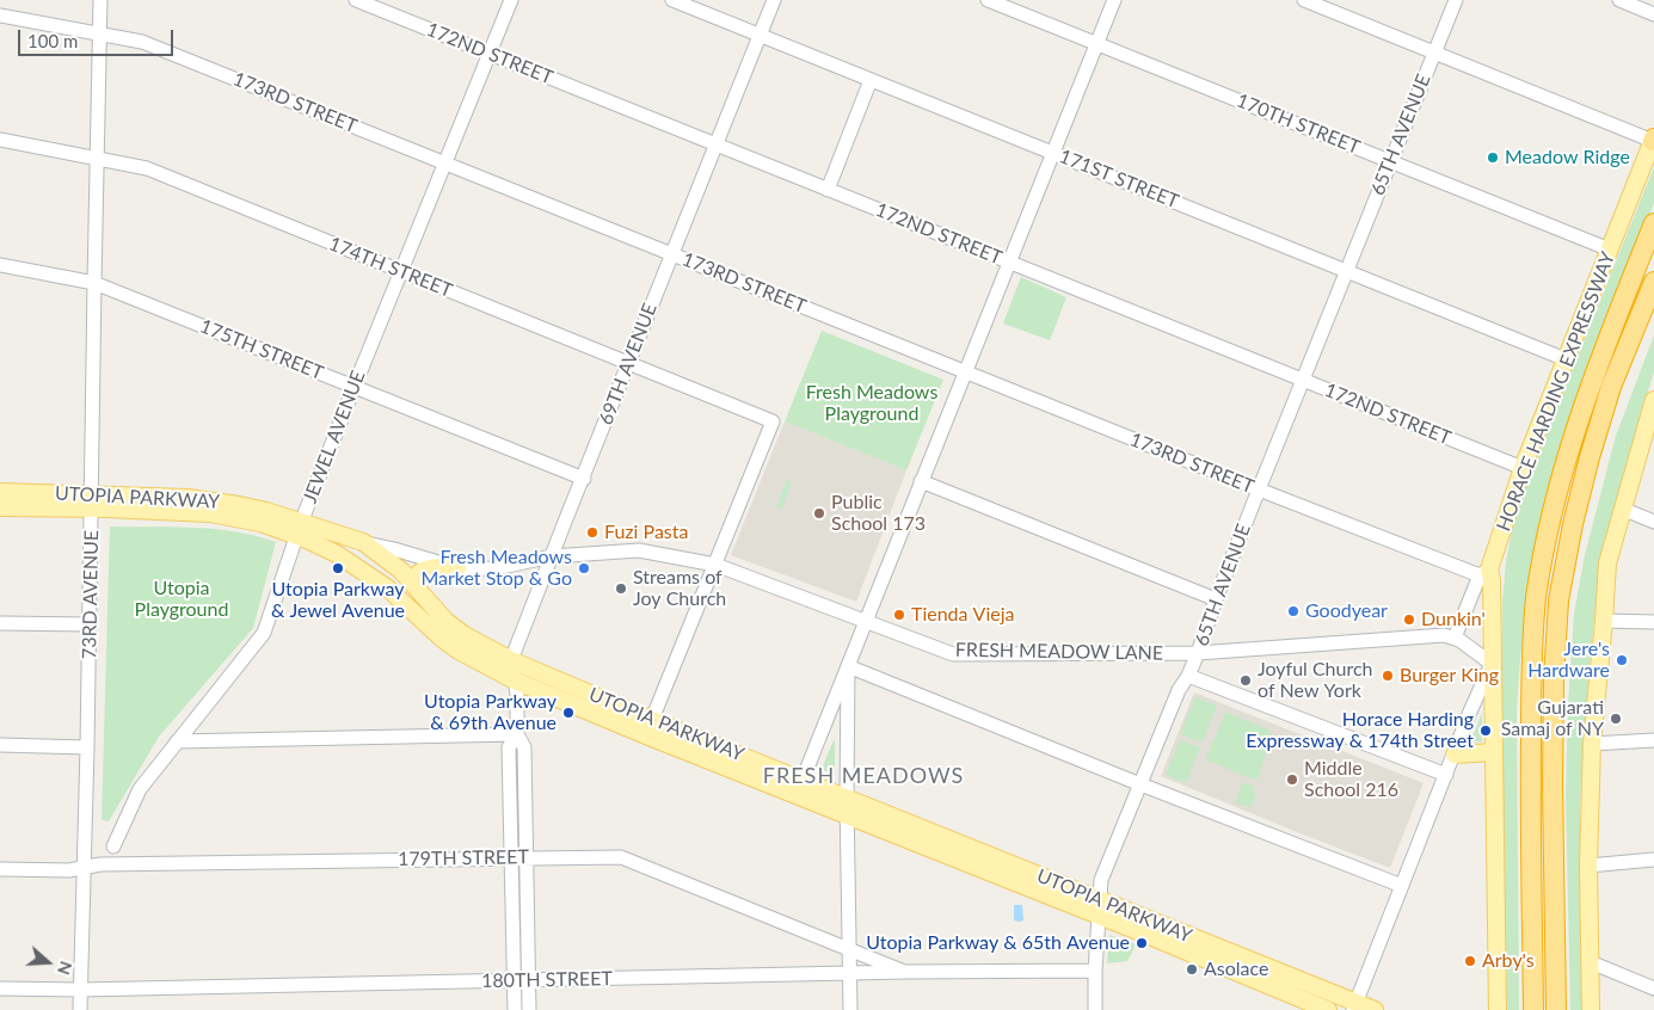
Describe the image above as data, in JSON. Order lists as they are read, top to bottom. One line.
{"streets":{"main road":["HORACE HARDING EXPRESSWAY","UTOPIA PARKWAY"],"street":["172ND STREET","173RD STREET","170TH STREET","65TH AVENUE","171ST STREET","174TH STREET","175TH STREET","69TH AVENUE","JEWEL AVENUE","73RD AVENUE","FRESH MEADOW LANE","179TH STREET","180TH STREET"]},"crossings":[["172ND STREET","65TH AVENUE"],["172ND STREET","69TH AVENUE"],["172ND STREET","HORACE HARDING EXPRESSWAY"],["172ND STREET","JEWEL AVENUE"],["173RD STREET","65TH AVENUE"],["173RD STREET","69TH AVENUE"],["173RD STREET","HORACE HARDING EXPRESSWAY"],["173RD STREET","JEWEL AVENUE"],["173RD STREET","73RD AVENUE"],["170TH STREET","65TH AVENUE"],["170TH STREET","HORACE HARDING EXPRESSWAY"],["65TH AVENUE","171ST STREET"],["65TH AVENUE","UTOPIA PARKWAY"],["65TH AVENUE","FRESH MEADOW LANE"],["65TH AVENUE","180TH STREET"],["171ST STREET","69TH AVENUE"],["171ST STREET","HORACE HARDING EXPRESSWAY"],["174TH STREET","69TH AVENUE"],["174TH STREET","JEWEL AVENUE"],["174TH STREET","73RD AVENUE"],["174TH STREET","FRESH MEADOW LANE"],["175TH STREET","69TH AVENUE"],["175TH STREET","JEWEL AVENUE"],["175TH STREET","73RD AVENUE"],["69TH AVENUE","UTOPIA PARKWAY"],["69TH AVENUE","FRESH MEADOW LANE"],["JEWEL AVENUE","UTOPIA PARKWAY"],["UTOPIA PARKWAY","73RD AVENUE"],["UTOPIA PARKWAY","FRESH MEADOW LANE"],["73RD AVENUE","179TH STREET"],["73RD AVENUE","180TH STREET"],["179TH STREET","180TH STREET"]],"districts":["FRESH MEADOWS"],"parks":["Fresh Meadows Playground","Utopia Playground"],"places":["Meadow Ridge","Public School 173","Fuzi Pasta","Utopia Parkway & Jewel Avenue","Fresh Meadows Market Stop & Go","Streams of Joy Church","Goodyear","Tienda Vieja","Dunkin'","Jere's Hardware","Burger King","Joyful Church of New York","Utopia Parkway & 69th Avenue","Gujarati Samaj of NY","Horace Harding Expressway & 174th Street","Middle School 216","Utopia Parkway & 65th Avenue","Arby's","Asolace"],"scale_bar":"100 m","north":"right"}
